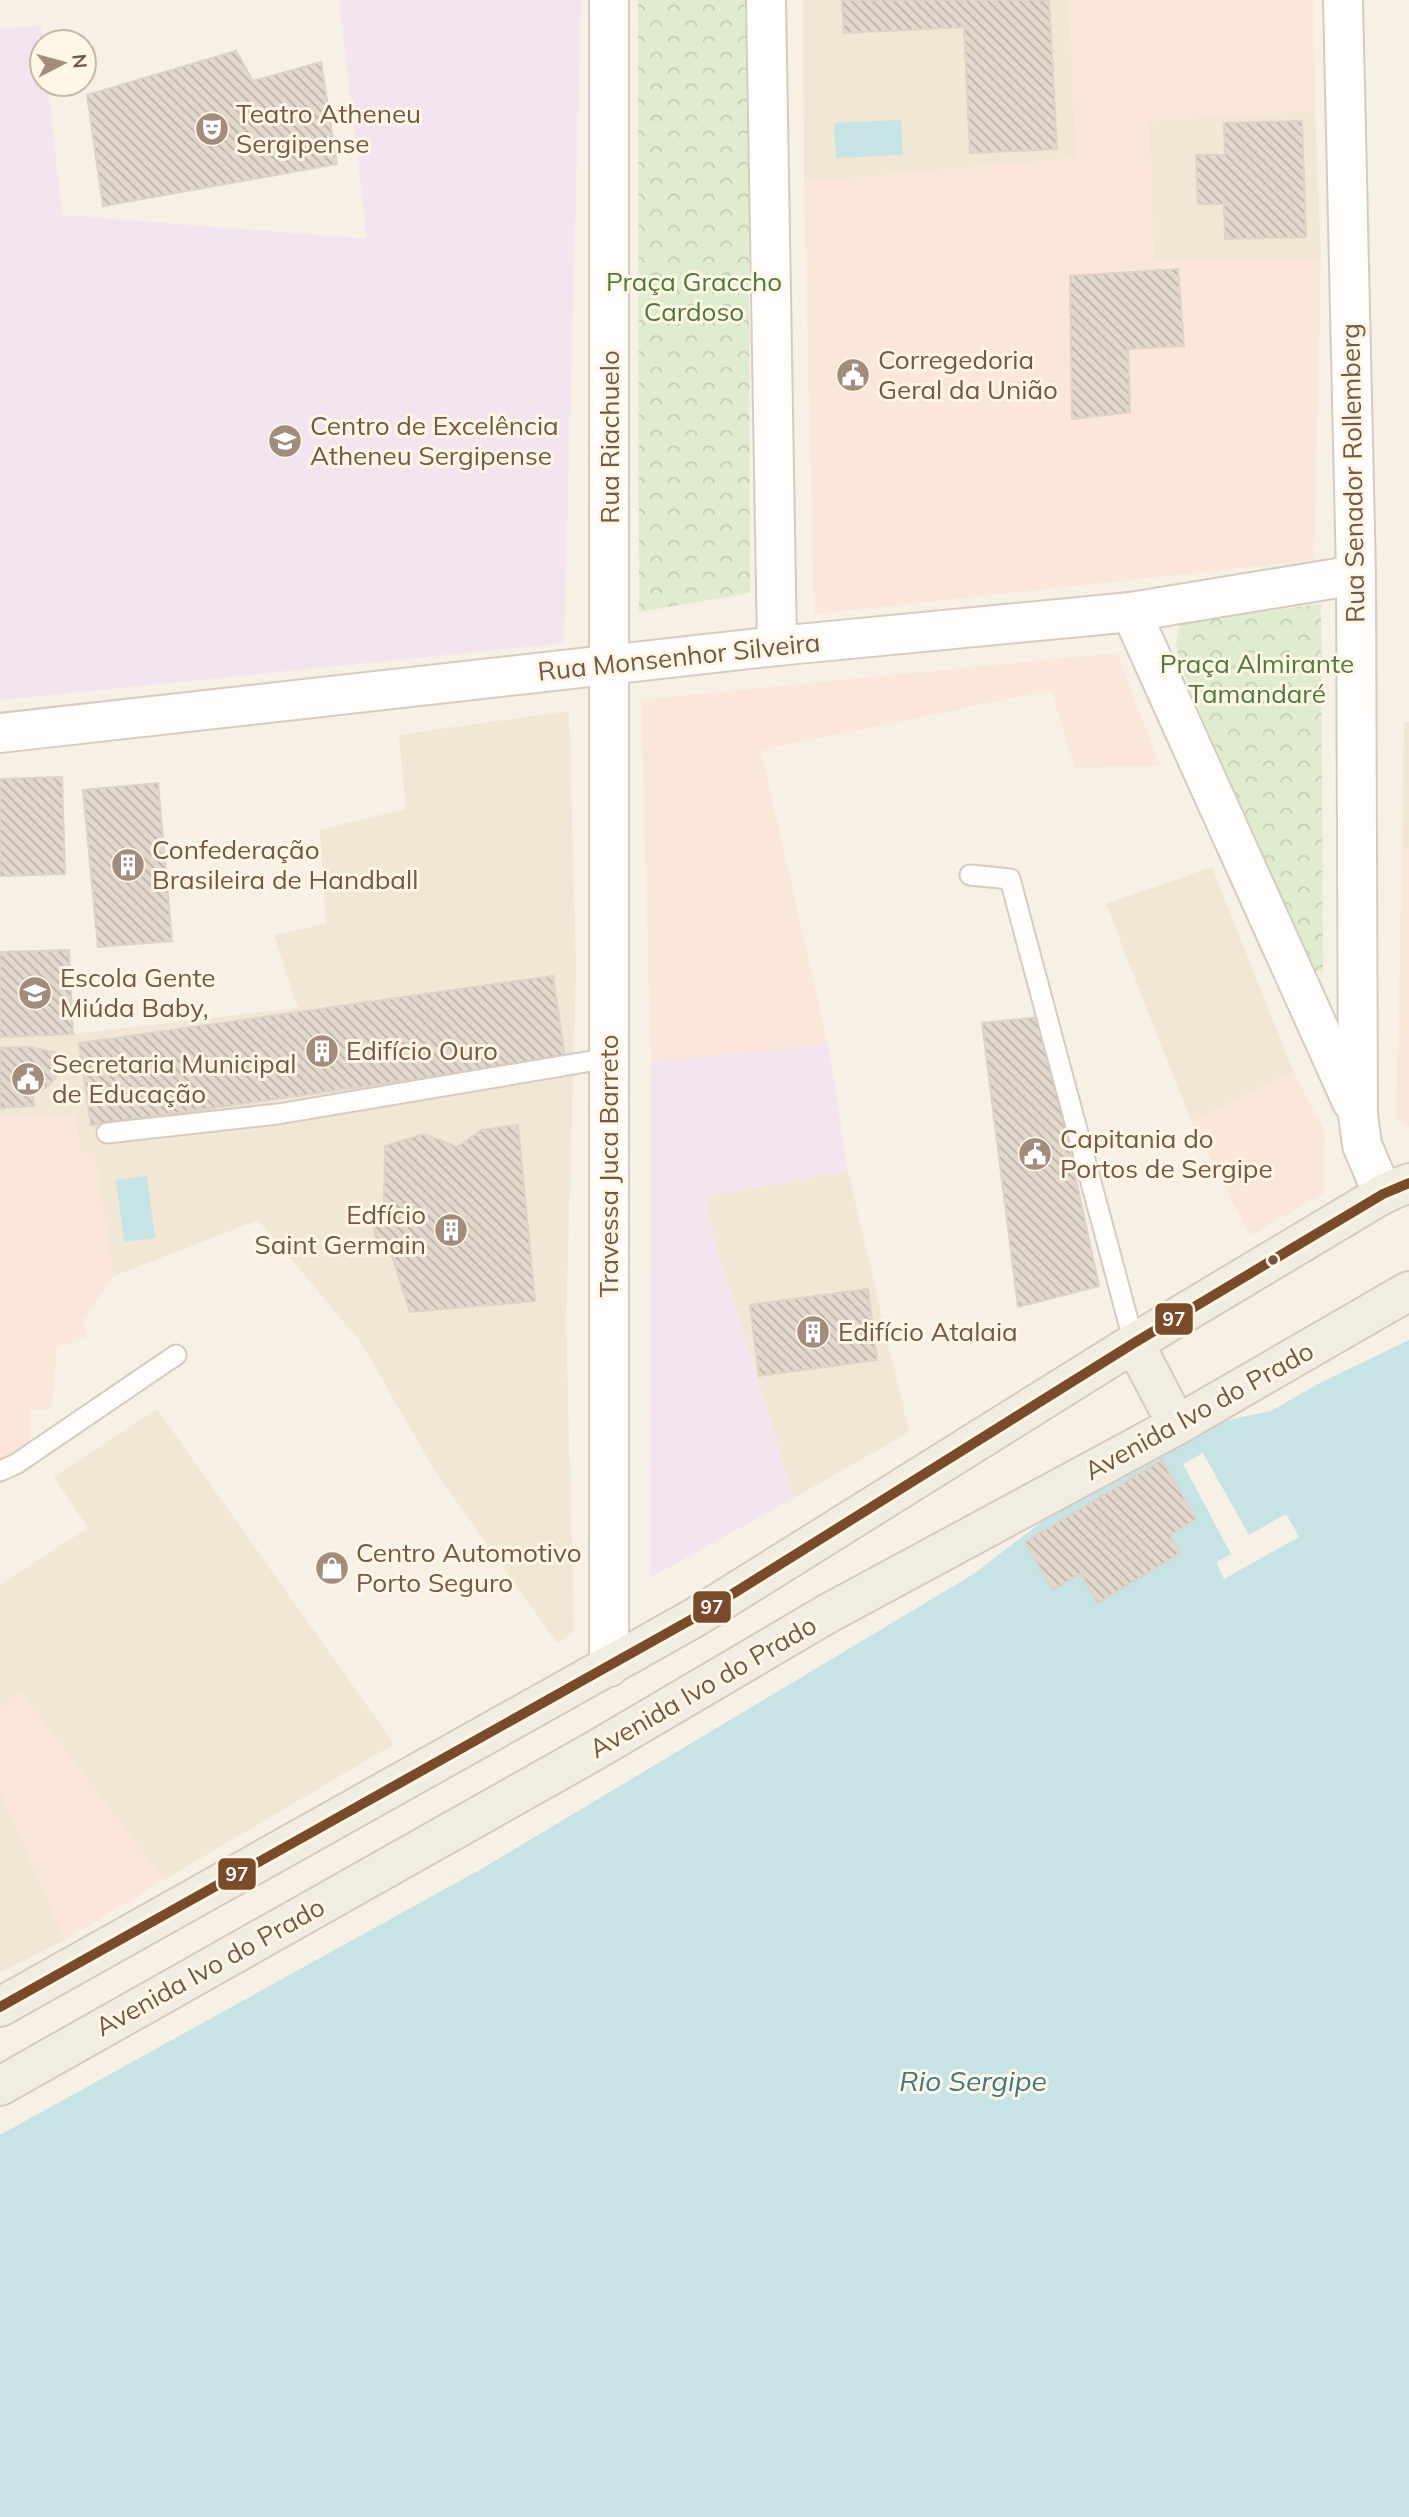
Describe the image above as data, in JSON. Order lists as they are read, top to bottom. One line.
{"streets":{"main road":["Avenida Ivo do Prado"],"street":["Rua Riachuelo","Rua Senador Rollemberg","Rua Monsenhor Silveira","Travessa Juca Barreto"]},"crossings":[["Rua Riachuelo","Rua Monsenhor Silveira"],["Rua Riachuelo","Travessa Juca Barreto"],["Rua Senador Rollemberg","Rua Monsenhor Silveira"],["Rua Monsenhor Silveira","Travessa Juca Barreto"]],"water":["Rio Sergipe"],"parks":["Praça Graccho Cardoso","Praça Almirante Tamandaré"],"places":{"theatre":["Teatro Atheneu Sergipense"],"public building":["Corregedoria Geral da União","Secretaria Municipal de Educação","Capitania do Portos de Sergipe"],"school or university":["Centro de Excelência Atheneu Sergipense","Escola Gente Miúda Baby,"],"building":["Confederação Brasileira de Handball","Edifício Ouro","Edfício Saint Germain","Edifício Atalaia"],"shop":["Centro Automotivo Porto Seguro"]},"lines":["transit line 97"],"north":"right"}
